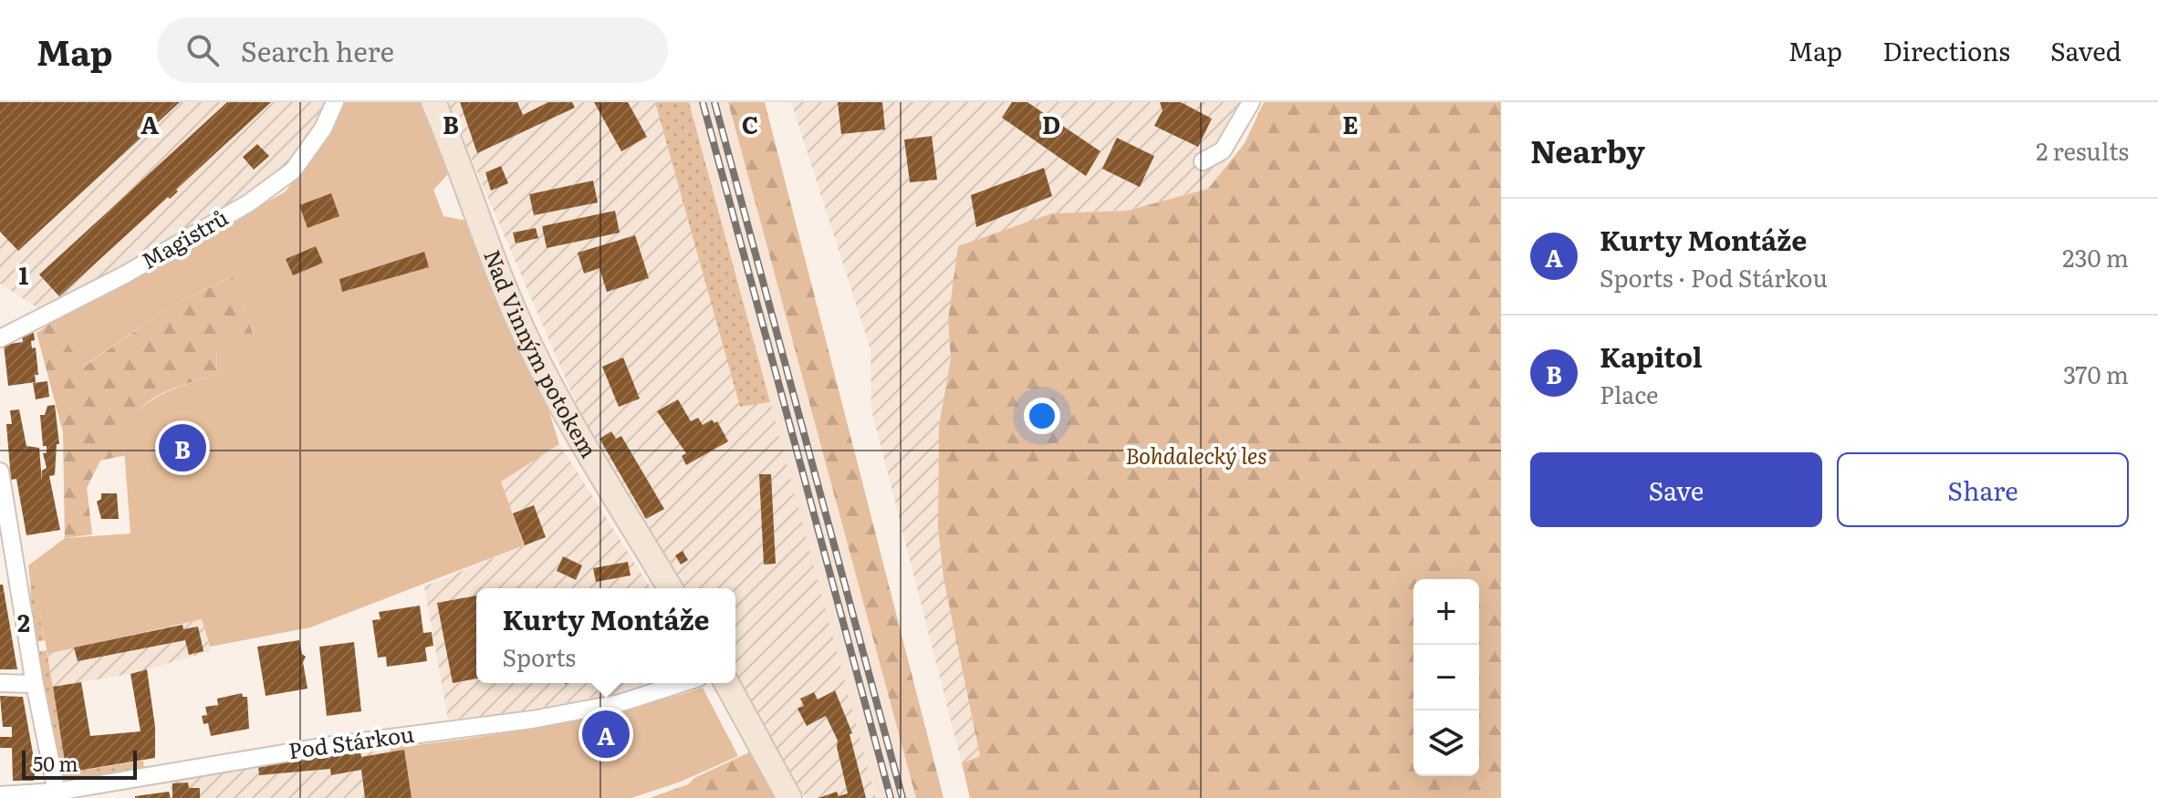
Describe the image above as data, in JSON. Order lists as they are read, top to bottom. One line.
{"streets":{"street":["Magistrů","Nad Vinným potokem","Pod Stárkou"]},"parks":["Bohdalecký les"],"scale_bar":"50 m","page":{"header":"Map","search":"Search here","nav":["Map","Directions","Saved"],"heading":["Nearby","2 results"],"list":[{"mark":"A","name":"Kurty Montáže","note":"Sports · Pod Stárkou","value":"230 m"},{"mark":"B","name":"Kapitol","note":"Place","value":"370 m"}],"pins":["B","A"],"buttons":["Save","Share"],"map_buttons":["+","−"],"popup":["Kurty Montáže","Sports"],"scale":"50 m"},"grid":{"columns":["A","B","C","D","E"],"rows":["1","2"]}}
